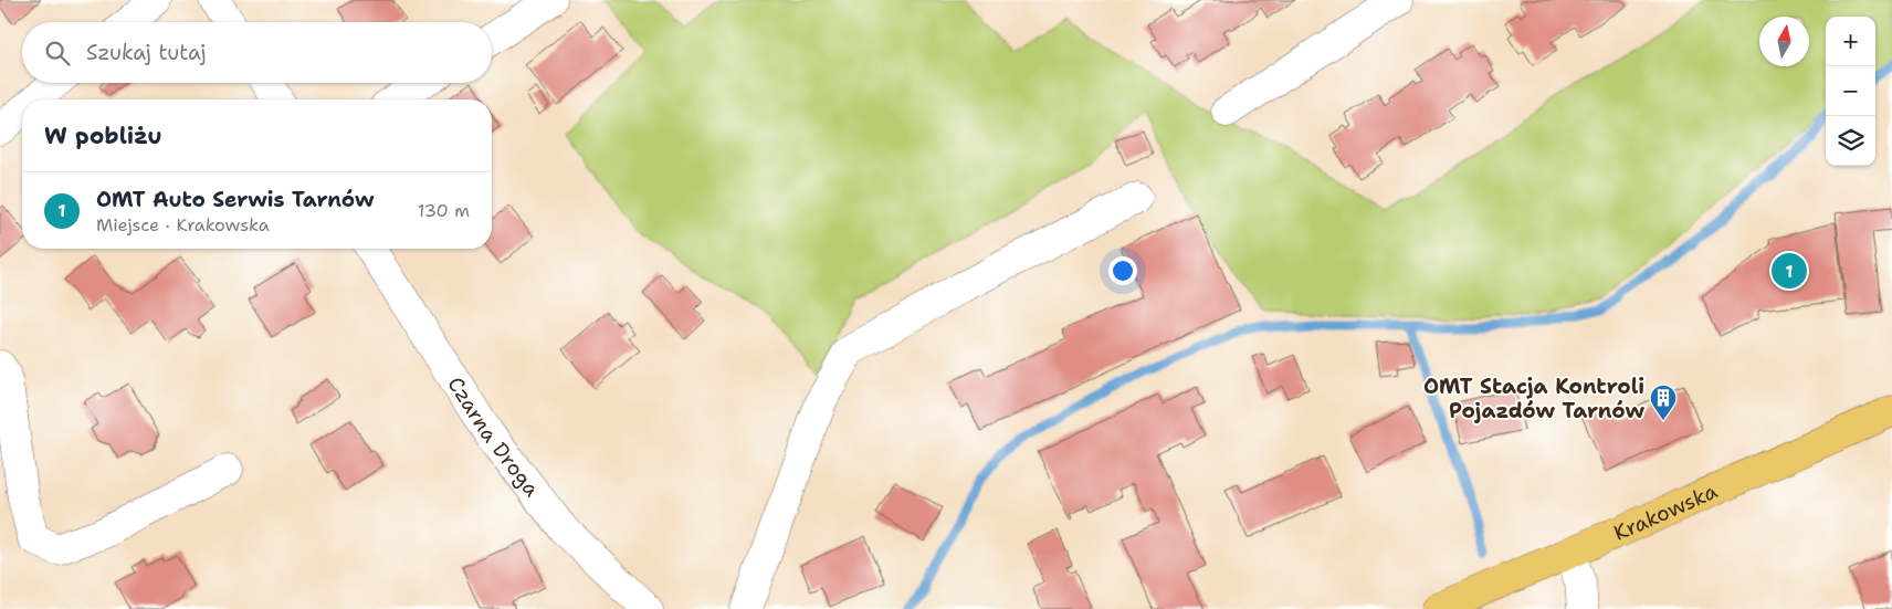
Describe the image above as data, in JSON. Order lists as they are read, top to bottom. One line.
{"streets":{"main road":["Krakowska"],"street":["Czarna Droga"]},"places":{"building":["OMT Stacja Kontroli Pojazdów Tarnów"]},"north":"top","page":{"map_buttons":["+","−"],"search":"Szukaj tutaj","heading":"W pobliżu","list":[{"mark":"1","name":"OMT Auto Serwis Tarnów","note":"Miejsce · Krakowska","value":"130 m"}],"pins":"1"}}
